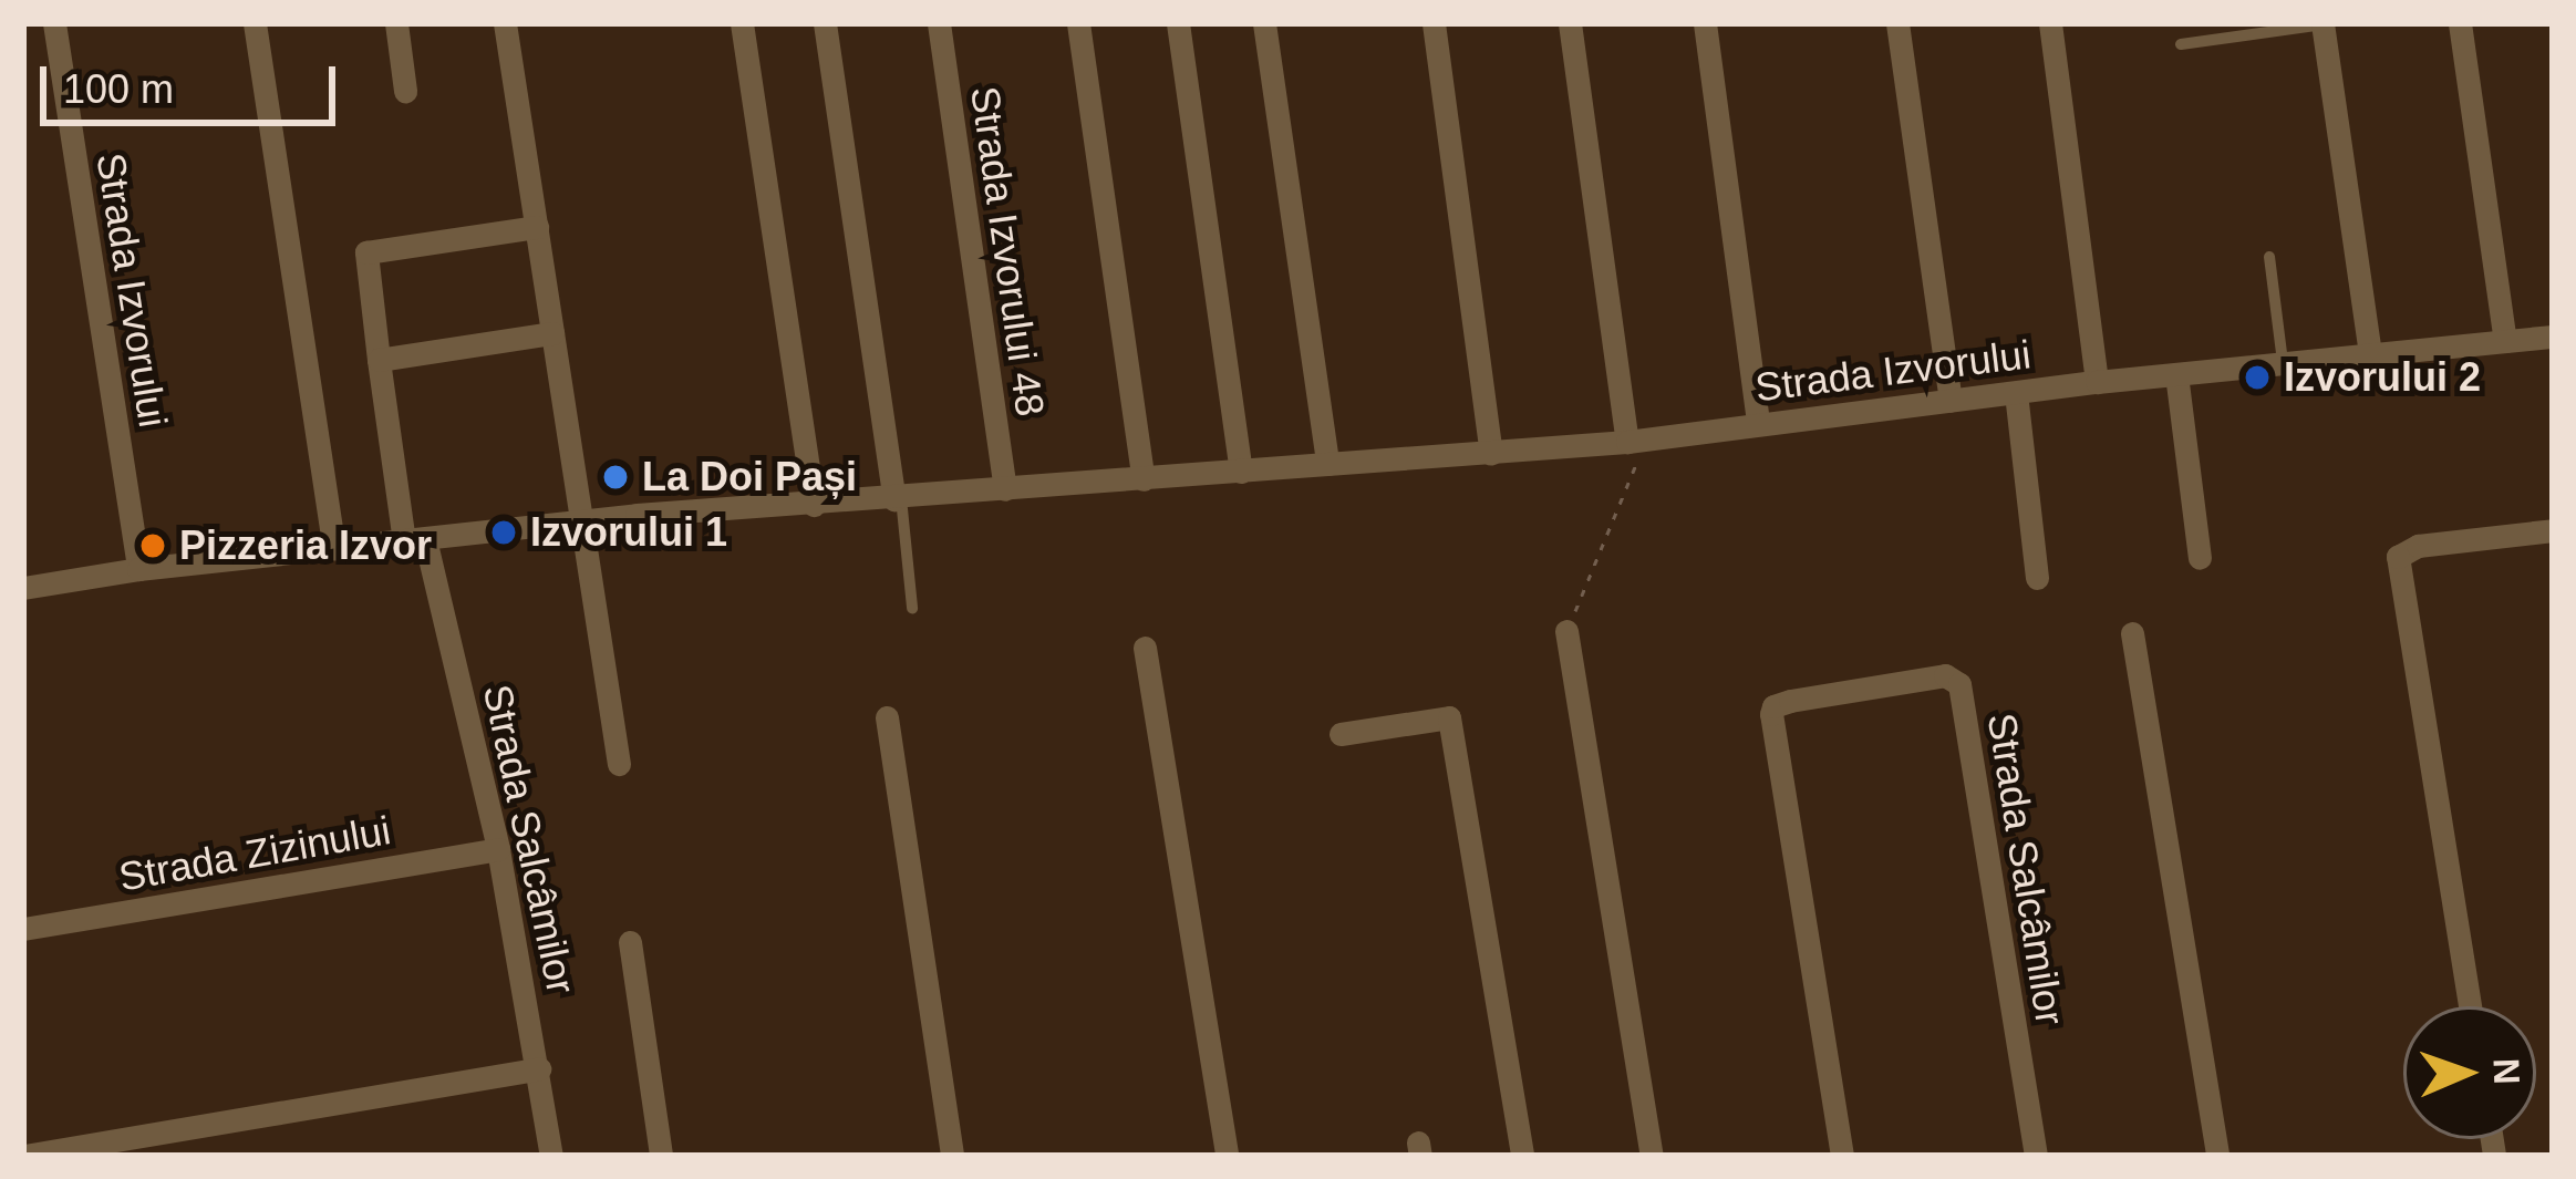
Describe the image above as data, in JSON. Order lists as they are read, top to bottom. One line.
{"streets":{"street":["Strada Izvorului 48","Strada Izvorului","Strada Salcâmilor","Strada Zizinului"]},"crossings":[["Strada Izvorului 48","Strada Izvorului"],["Strada Izvorului","Strada Salcâmilor"],["Strada Salcâmilor","Strada Zizinului"]],"places":["Izvorului 2","La Doi Pași","Izvorului 1","Pizzeria Izvor"],"scale_bar":"100 m","north":"right"}
